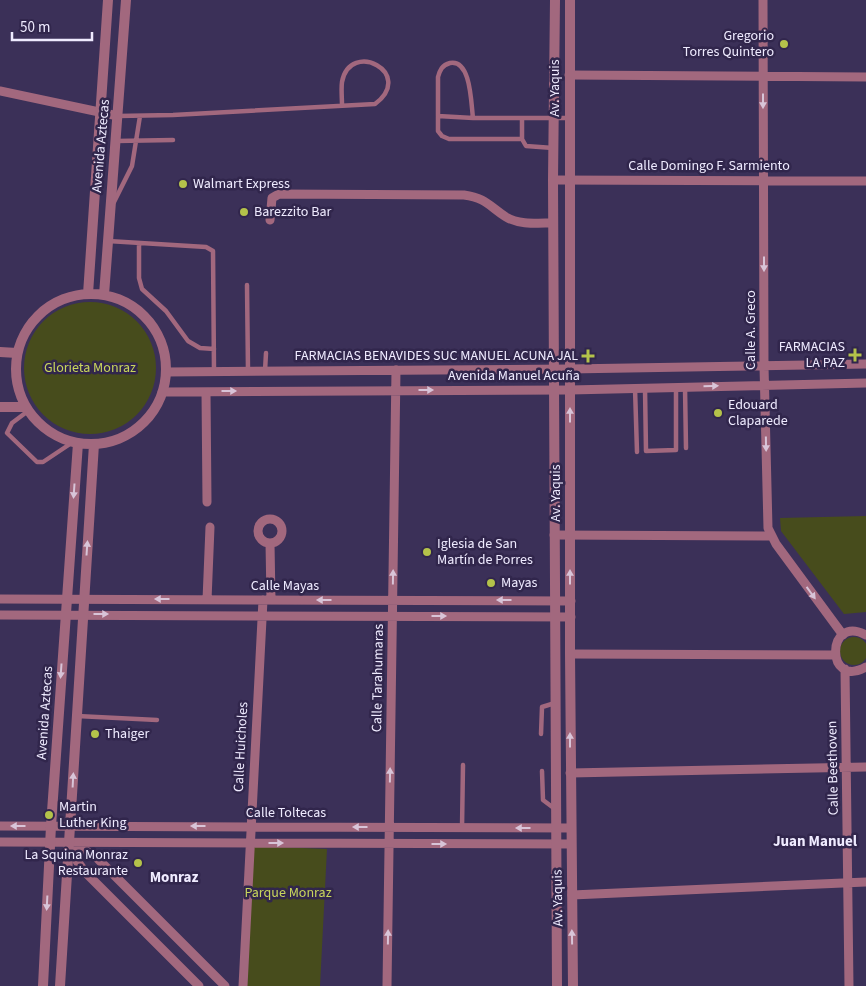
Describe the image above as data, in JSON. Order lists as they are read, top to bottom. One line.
{"streets":{"street":["Av. Yaquis","Avenida Aztecas","Calle Domingo F. Sarmiento","Calle A. Greco","Avenida Manuel Acuña","Calle Mayas","Calle Tarahumaras","Calle Huicholes","Calle Beethoven","Calle Toltecas"]},"crossings":[["Av. Yaquis","Calle Domingo F. Sarmiento"],["Av. Yaquis","Avenida Manuel Acuña"],["Av. Yaquis","Calle Mayas"],["Av. Yaquis","Calle Toltecas"],["Avenida Aztecas","Avenida Manuel Acuña"],["Avenida Aztecas","Calle Mayas"],["Avenida Aztecas","Calle Toltecas"],["Calle Domingo F. Sarmiento","Calle A. Greco"],["Calle A. Greco","Avenida Manuel Acuña"],["Avenida Manuel Acuña","Calle Tarahumaras"],["Calle Mayas","Calle Tarahumaras"],["Calle Mayas","Calle Huicholes"],["Calle Tarahumaras","Calle Toltecas"],["Calle Huicholes","Calle Toltecas"]],"one_way":["Calle A. Greco","Calle Tarahumaras"],"districts":["Juan Manuel","Monraz"],"parks":["Glorieta Monraz","Parque Monraz"],"places":{"other":["Gregorio Torres Quintero","Walmart Express","Barezzito Bar","Edouard Claparede","Iglesia de San Martín de Porres","Mayas","Thaiger","Martin Luther King","La Squina Monraz Restaurante"],"health":["FARMACIAS LA PAZ","FARMACIAS BENAVIDES SUC MANUEL ACUNA JAL"]},"scale_bar":"50 m"}
